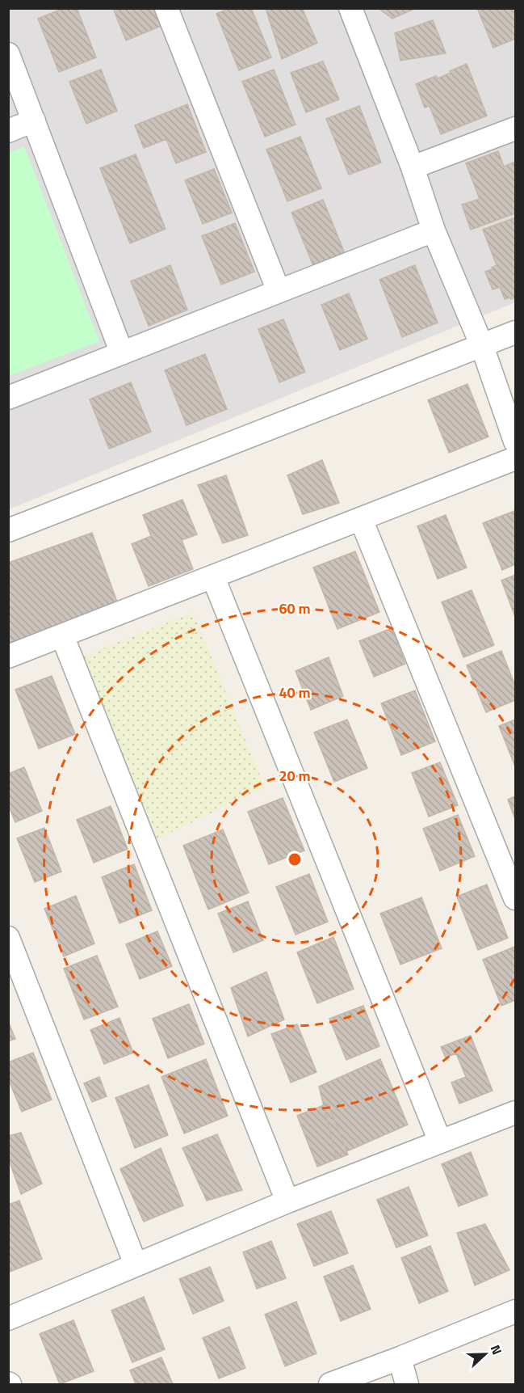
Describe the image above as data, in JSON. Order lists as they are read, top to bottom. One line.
{"north":"right","rings":["60 m","40 m","20 m"]}
